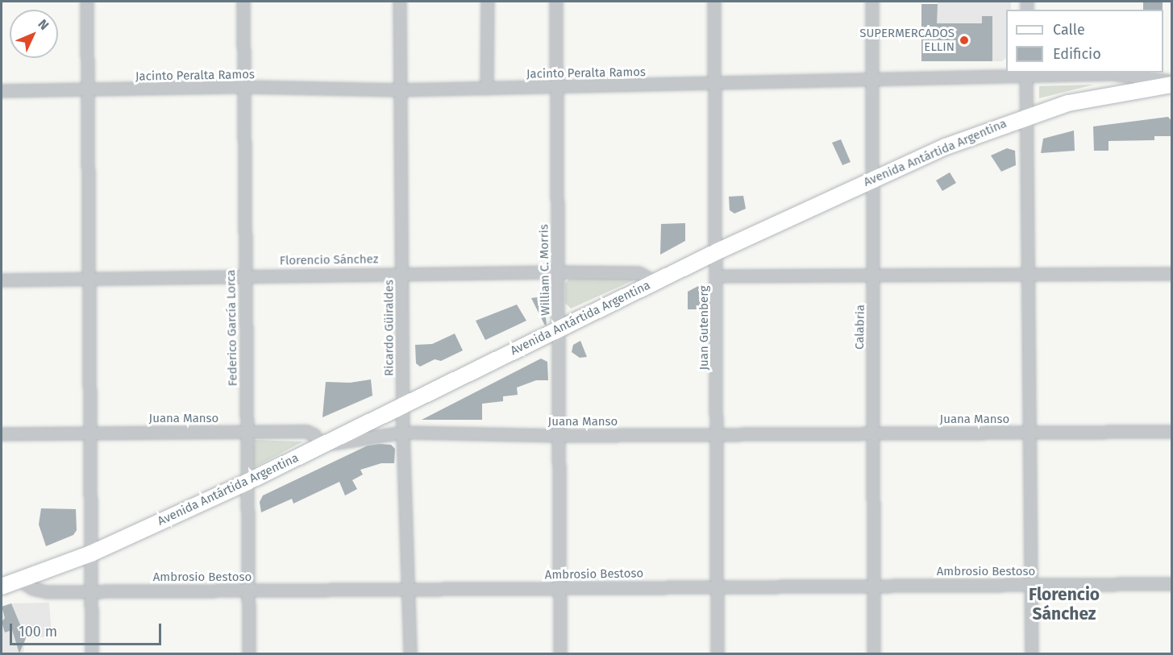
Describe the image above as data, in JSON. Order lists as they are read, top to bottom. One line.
{"streets":{"main road":["Avenida Antártida Argentina"],"street":["Jacinto Peralta Ramos","Florencio Sánchez","William C. Morris","Calabria","Federico García Lorca","Ricardo Güiraldes","Juan Gutenberg","Juana Manso","Ambrosio Bestoso"]},"crossings":[["Jacinto Peralta Ramos","Avenida Antártida Argentina"],["Jacinto Peralta Ramos","William C. Morris"],["Jacinto Peralta Ramos","Calabria"],["Jacinto Peralta Ramos","Federico García Lorca"],["Jacinto Peralta Ramos","Ricardo Güiraldes"],["Jacinto Peralta Ramos","Juan Gutenberg"],["Avenida Antártida Argentina","Florencio Sánchez"],["Avenida Antártida Argentina","William C. Morris"],["Avenida Antártida Argentina","Calabria"],["Avenida Antártida Argentina","Federico García Lorca"],["Avenida Antártida Argentina","Ricardo Güiraldes"],["Avenida Antártida Argentina","Juan Gutenberg"],["Avenida Antártida Argentina","Juana Manso"],["Avenida Antártida Argentina","Ambrosio Bestoso"],["Florencio Sánchez","William C. Morris"],["Florencio Sánchez","Federico García Lorca"],["Florencio Sánchez","Ricardo Güiraldes"],["William C. Morris","Juana Manso"],["William C. Morris","Ambrosio Bestoso"],["Calabria","Juana Manso"],["Calabria","Ambrosio Bestoso"],["Federico García Lorca","Juana Manso"],["Federico García Lorca","Ambrosio Bestoso"],["Ricardo Güiraldes","Juana Manso"],["Ricardo Güiraldes","Ambrosio Bestoso"],["Juan Gutenberg","Juana Manso"],["Juan Gutenberg","Ambrosio Bestoso"]],"districts":["Florencio Sánchez"],"places":["SUPERMERCADOS ELLIN"],"legend":["Calle","Edificio"],"scale_bar":"100 m","north":"top right"}
